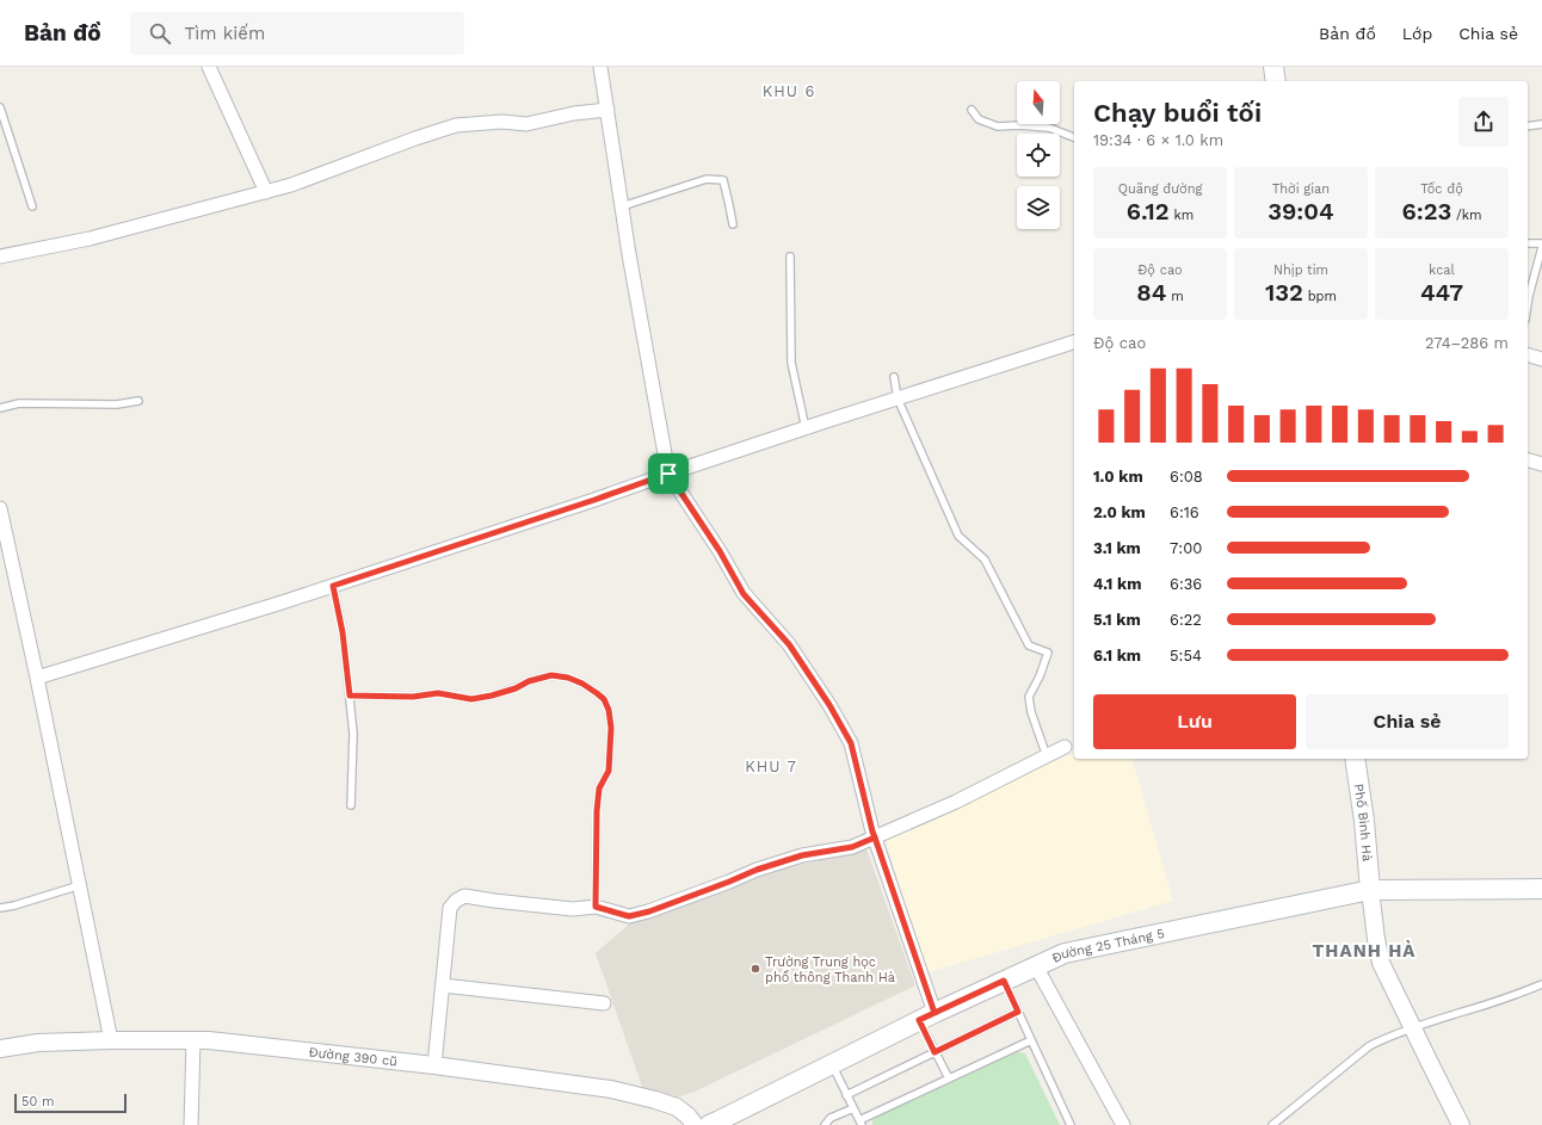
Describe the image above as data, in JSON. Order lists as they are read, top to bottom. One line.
{"streets":{"main road":["Phố Bình Hà","Đường 25 Tháng 5"],"street":["Đường 390 cũ"]},"crossings":[["Phố Bình Hà","Đường 25 Tháng 5"]],"districts":["KHU 6","KHU 7","THANH HÀ"],"places":["Trường Trung học phổ thông Thanh Hà"],"scale_bar":"50 m","north":"top","page":{"header":"Bản đồ","search":"Tìm kiếm","nav":["Bản đồ","Lớp","Chia sẻ"],"heading":["Chạy buổi tối","19:34 · 6 × 1.0 km"],"stats":[["Quãng đường","6.12 km"],["Thời gian","39:04"],["Tốc độ","6:23 /km"],["Độ cao","84 m"],["Nhịp tim","132 bpm"],["kcal","447"]],"chart":["Độ cao","274–286 m"],"list":[{"name":"1.0 km","note":"6:08"},{"name":"2.0 km","note":"6:16"},{"name":"3.1 km","note":"7:00"},{"name":"4.1 km","note":"6:36"},{"name":"5.1 km","note":"6:22"},{"name":"6.1 km","note":"5:54"}],"buttons":["Lưu","Chia sẻ"],"scale":"50 m"}}
